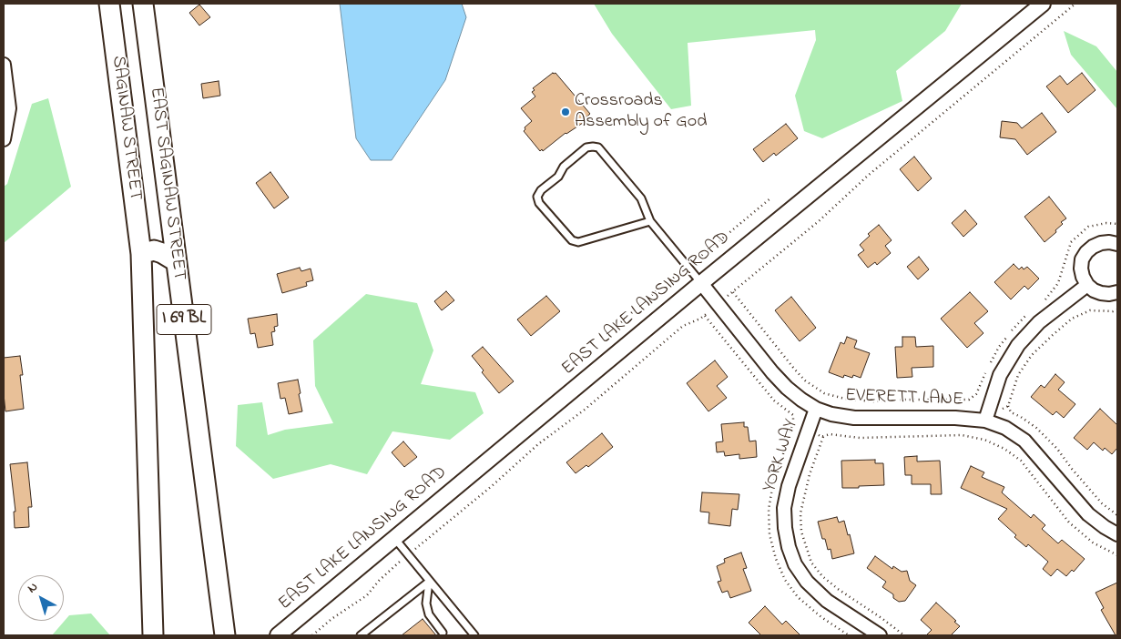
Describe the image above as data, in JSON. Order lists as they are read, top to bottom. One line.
{"streets":{"main road":["SAGINAW STREET","EAST SAGINAW STREET","I 69 BL"],"street":["EAST LAKE LANSING ROAD","EVERETT LANE","YORK WAY"]},"crossings":[["SAGINAW STREET","EAST SAGINAW STREET"],["EAST LAKE LANSING ROAD","EVERETT LANE"],["EVERETT LANE","YORK WAY"]],"places":["Crossroads Assembly of God"],"north":"top left"}
